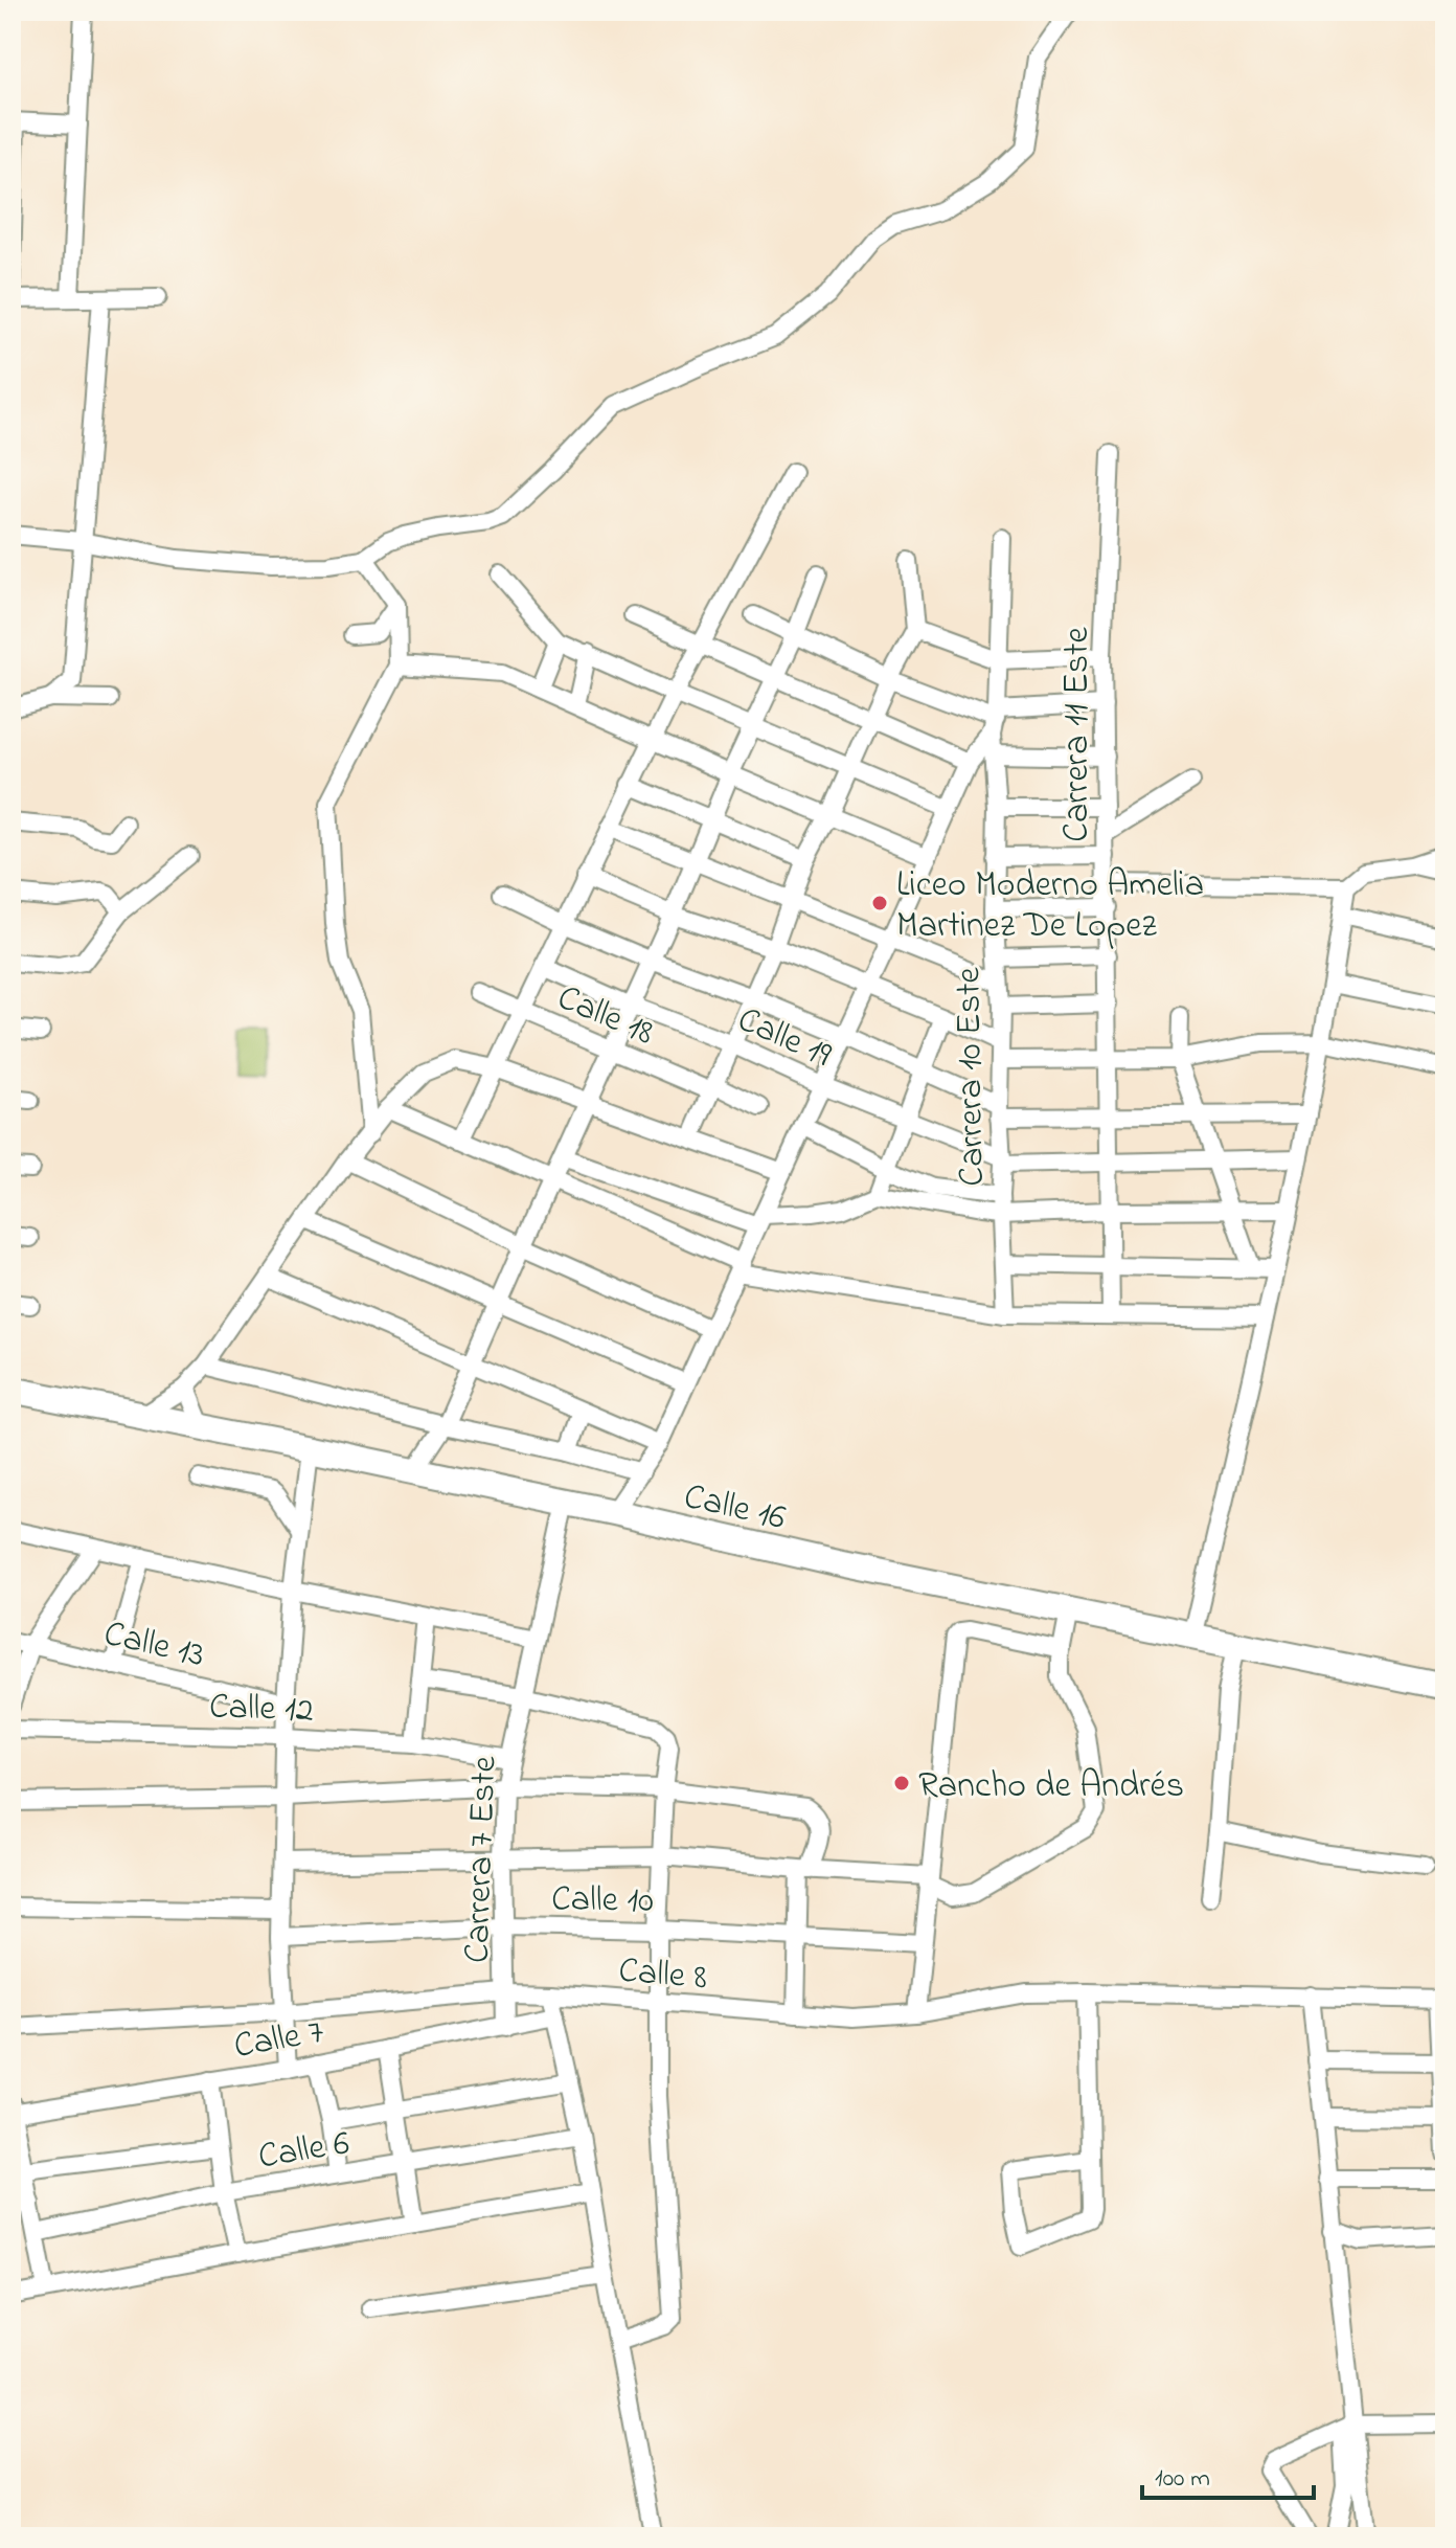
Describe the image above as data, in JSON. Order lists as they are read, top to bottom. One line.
{"streets":{"highway":["Calle 16"],"street":["Carrera 11 Este","Calle 18","Calle 19","Carrera 10 Este","Calle 13","Calle 12","Carrera 7 Este","Calle 10","Calle 8","Calle 7","Calle 6"]},"crossings":[["Carrera 11 Este","Calle 19"],["Calle 19","Carrera 10 Este"],["Calle 16","Carrera 7 Este"],["Calle 12","Carrera 7 Este"],["Carrera 7 Este","Calle 10"],["Carrera 7 Este","Calle 8"],["Carrera 7 Este","Calle 7"]],"places":["Liceo Moderno Amelia Martinez De Lopez","Rancho de Andrés"],"scale_bar":"100 m"}
